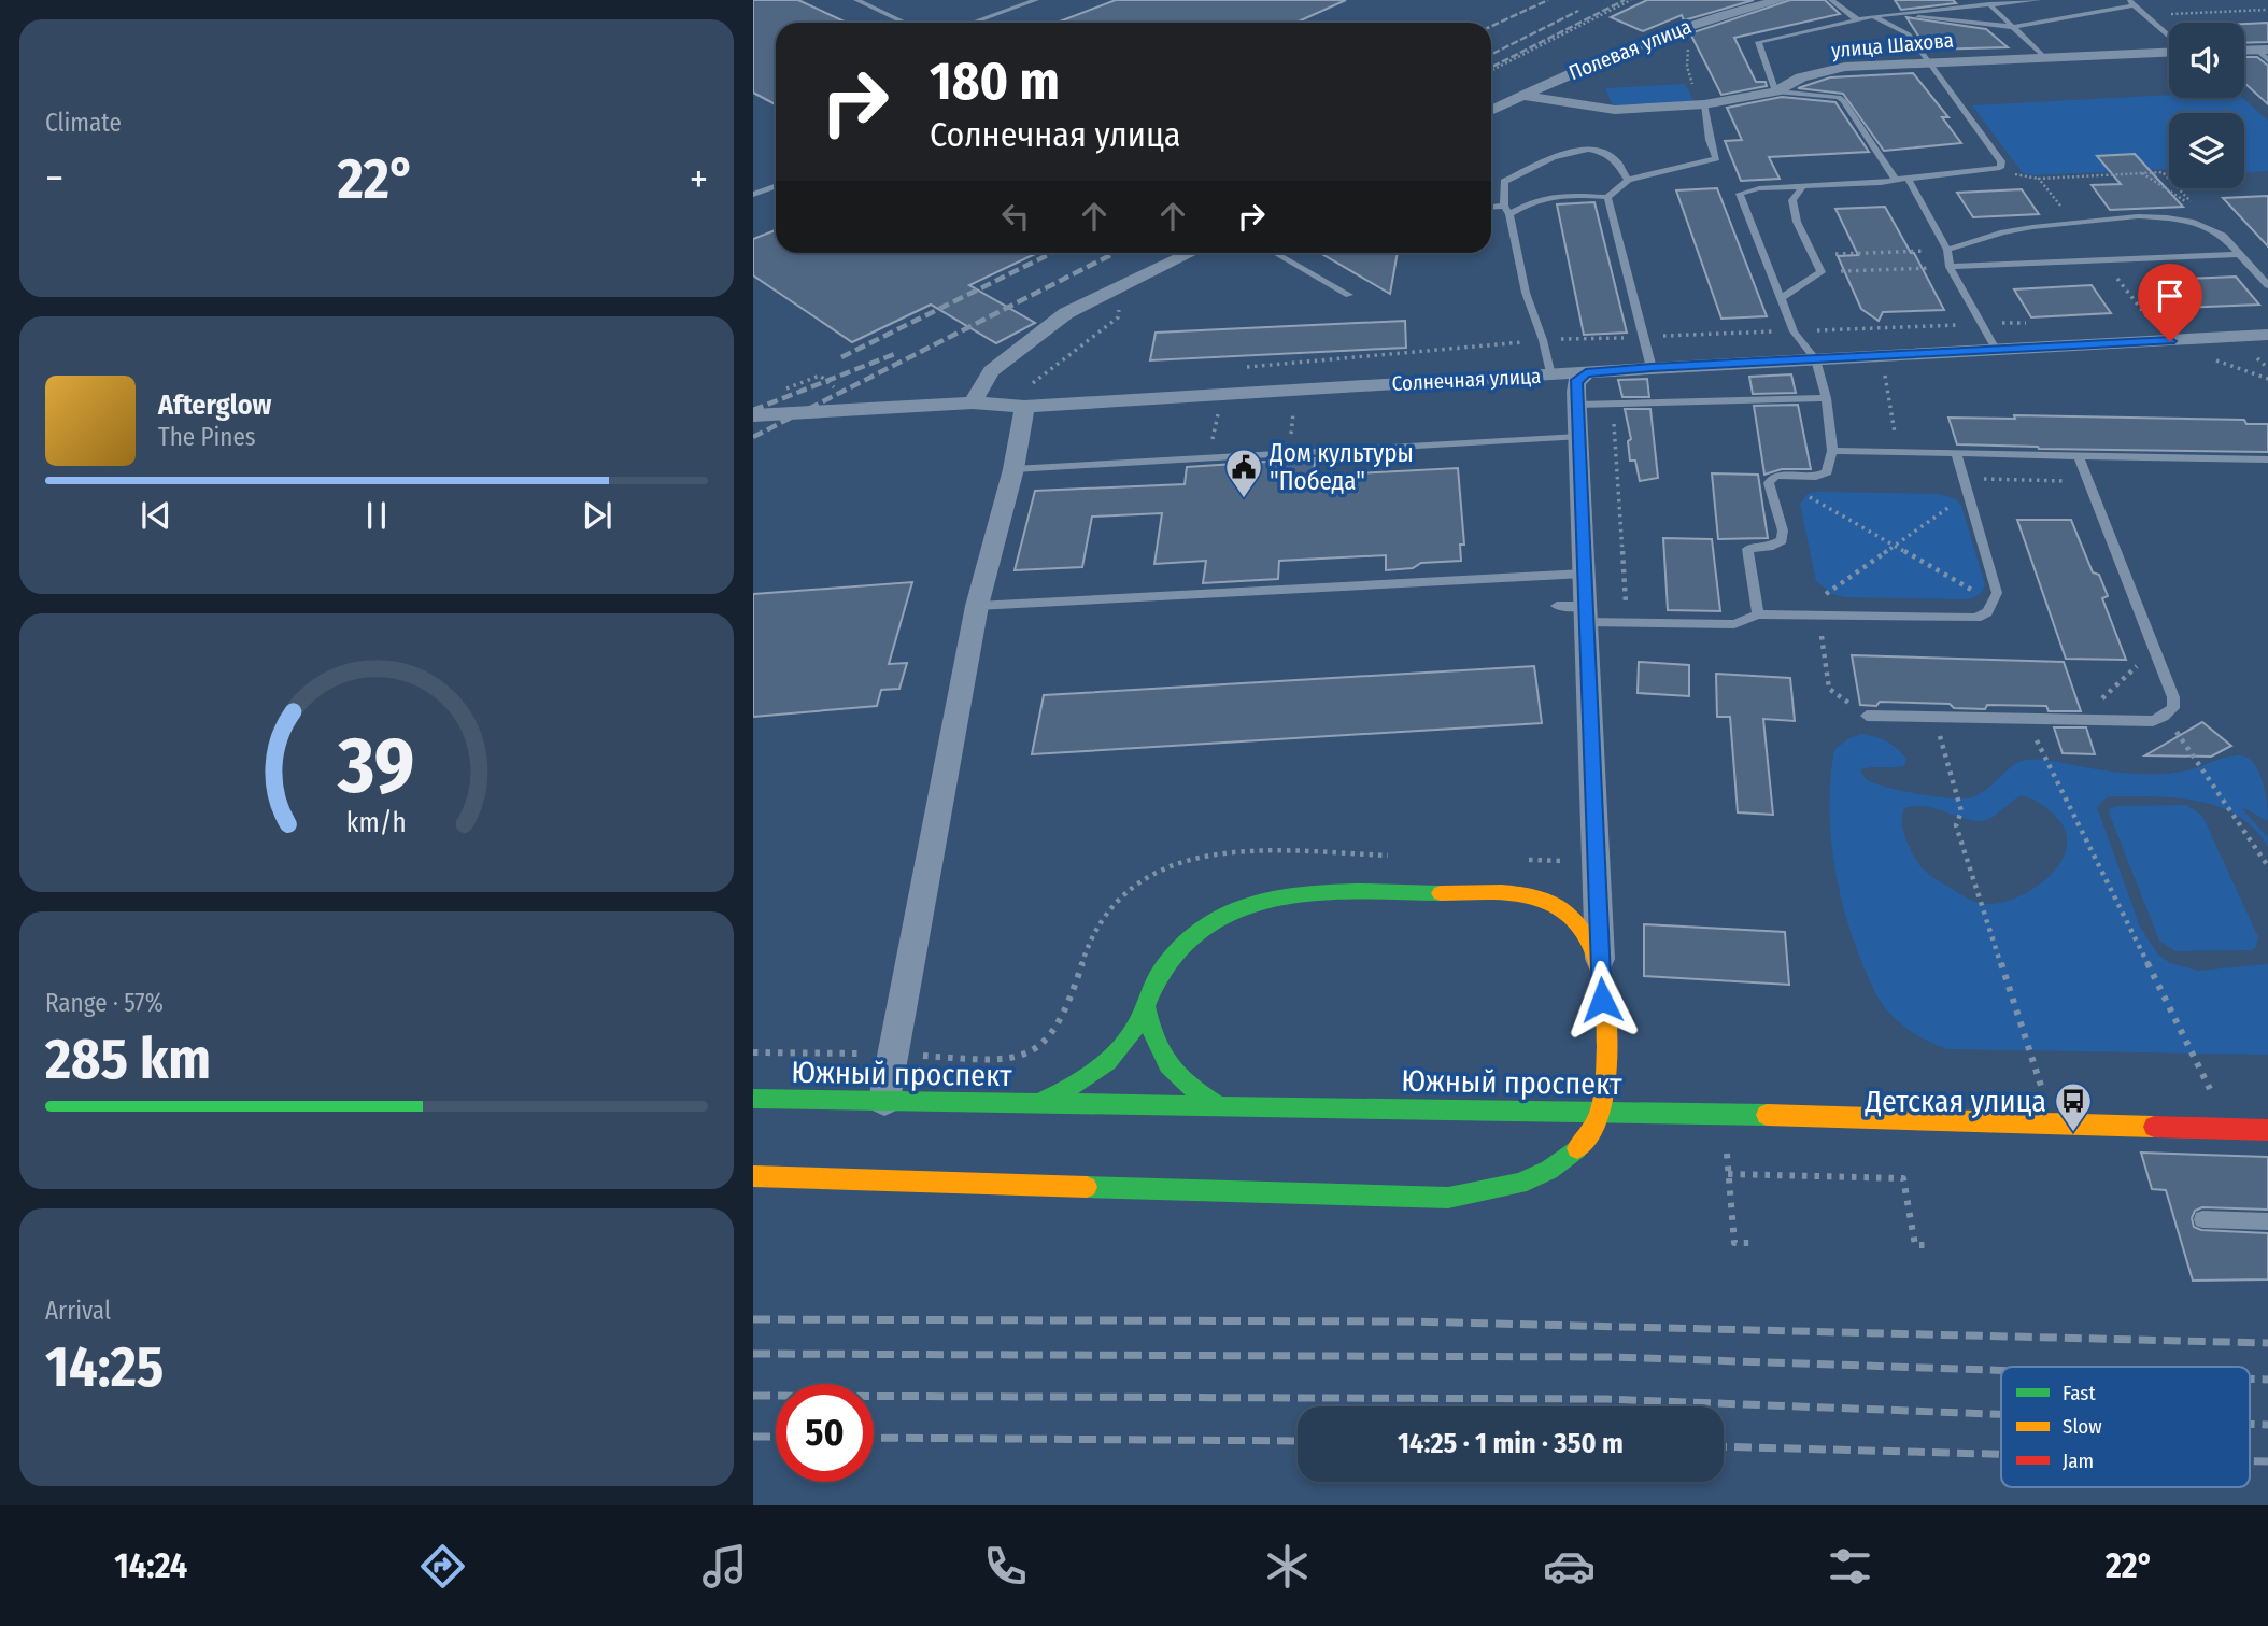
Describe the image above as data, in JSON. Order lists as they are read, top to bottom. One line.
{"streets":{"main road":["Южный проспект"],"street":["улица Шахова","Полевая улица","Солнечная улица"]},"crossings":[["улица Шахова","Полевая улица"]],"places":{"public building":["Дом культуры \"Победа\""],"bus stop":["Детская улица"]},"legend":["Fast","Slow","Jam"],"page":{"tile":["Climate",["Range · 57%","285 km"],["Arrival","14:25"]],"turn":["180 m","Солнечная улица"],"heat":["−","22°","+"],"song":["Afterglow","The Pines"],"limit":"50","trip":"14:25 · 1 min · 350 m","tabs":["14:24","22°"],"gauge":["39","km/h"]}}
